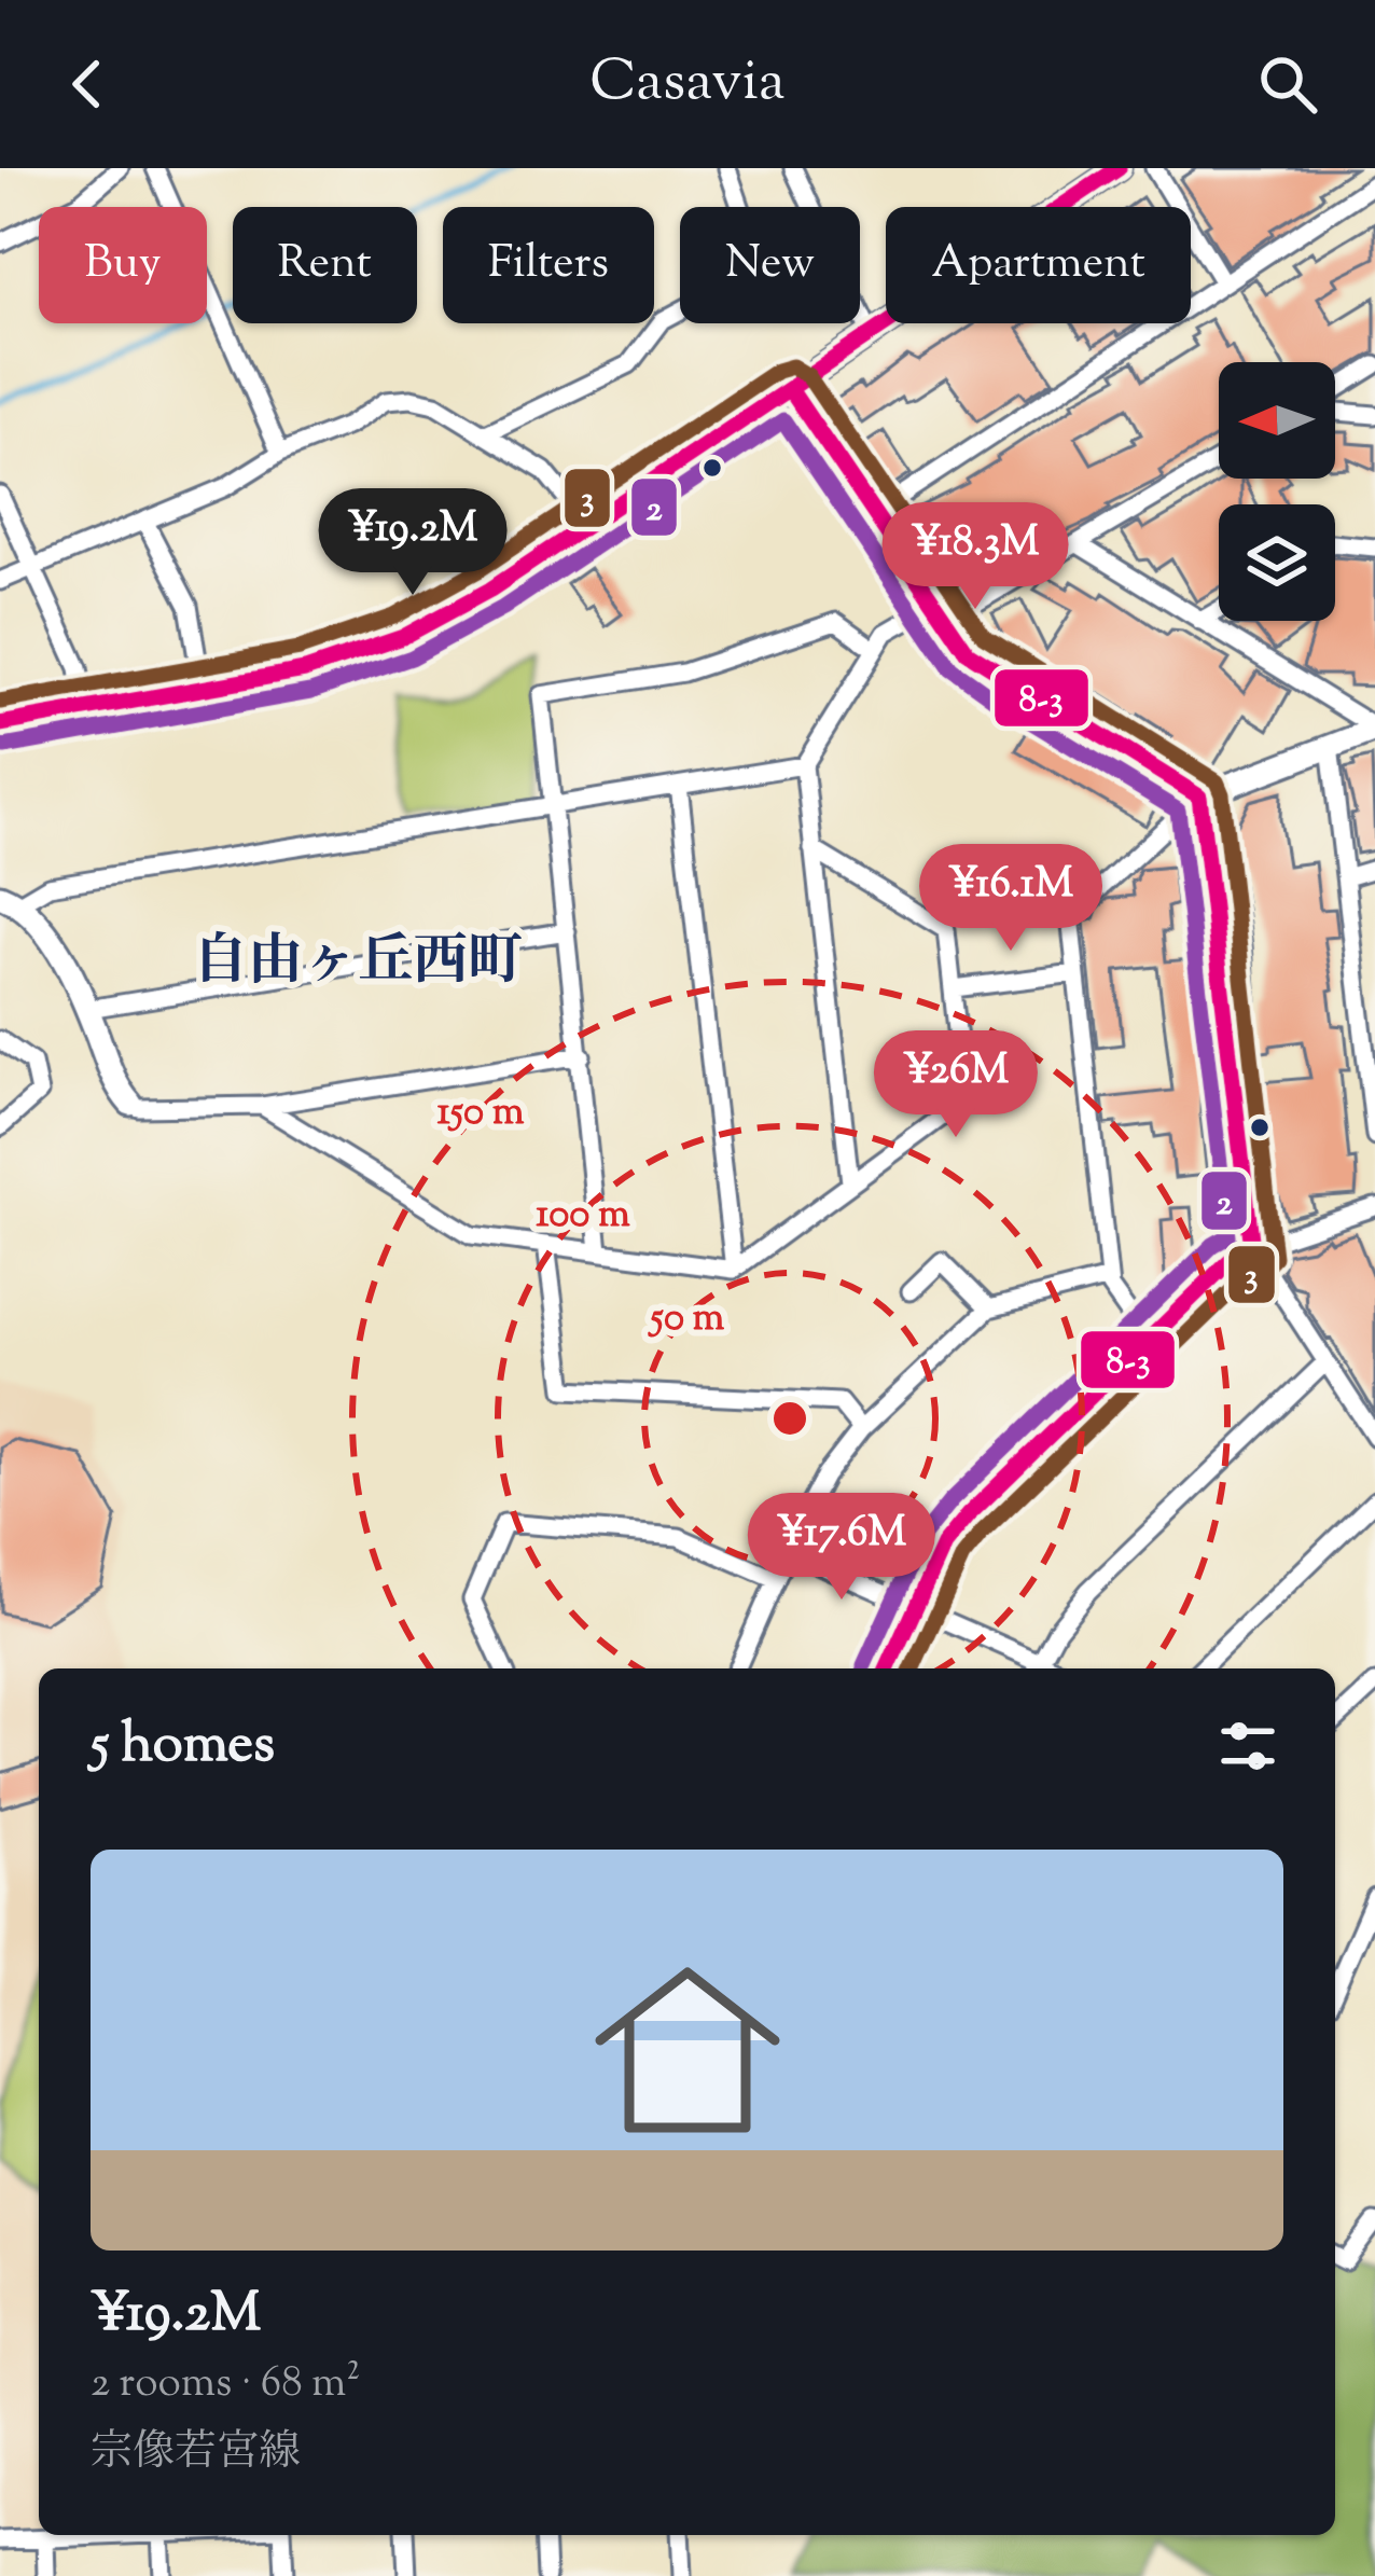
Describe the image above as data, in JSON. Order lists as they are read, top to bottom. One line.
{"districts":["自由ヶ丘西町"],"lines":["transit line 8-3","transit line 3","transit line 2"],"north":"left","page":{"header":"Casavia","chip":["Buy","Rent","Filters","New","Apartment"],"price":["¥19.2M","¥18.3M","¥16.1M","¥26M","¥17.6M"],"heading":"5 homes","list":[{"name":"¥19.2M","note":"2 rooms · 68 m² · 宗像若宮線"}]},"rings":["150 m","100 m","50 m"]}
